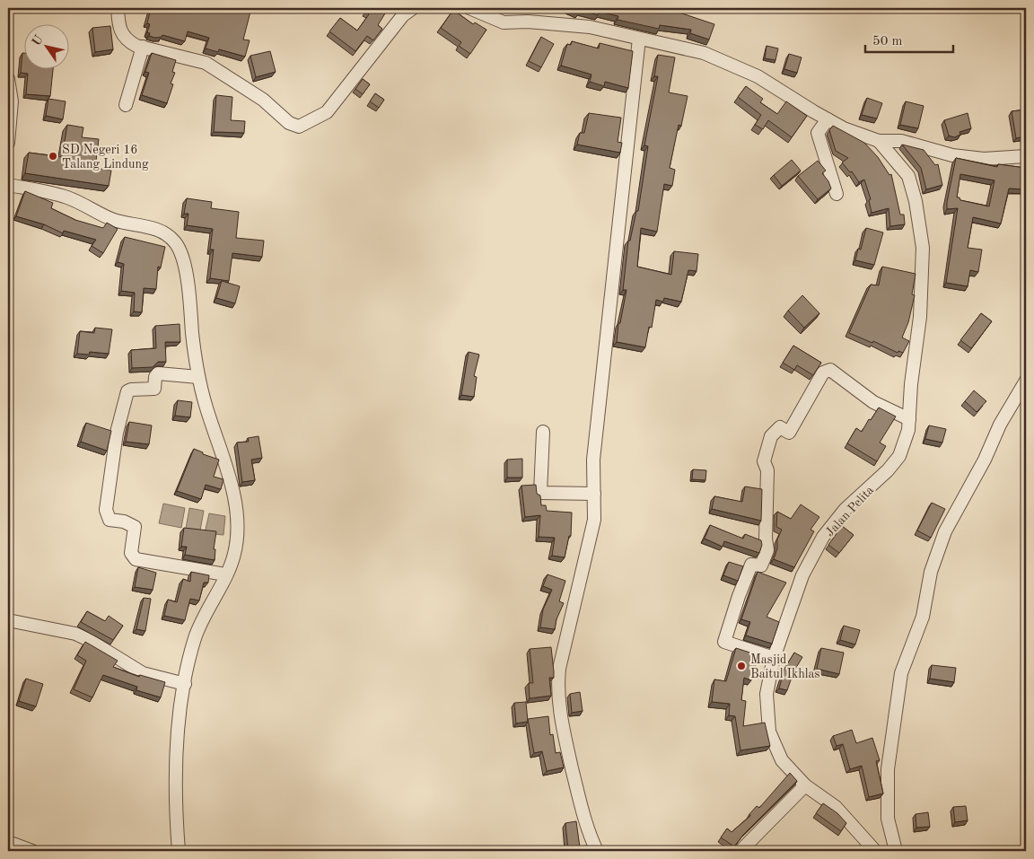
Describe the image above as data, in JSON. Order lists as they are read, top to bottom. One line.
{"streets":{"street":["Jalan Pelita"]},"places":["SD Negeri 16 Talang Lindung","Masjid Baitul Ikhlas"],"scale_bar":"50 m","north":"top left"}
